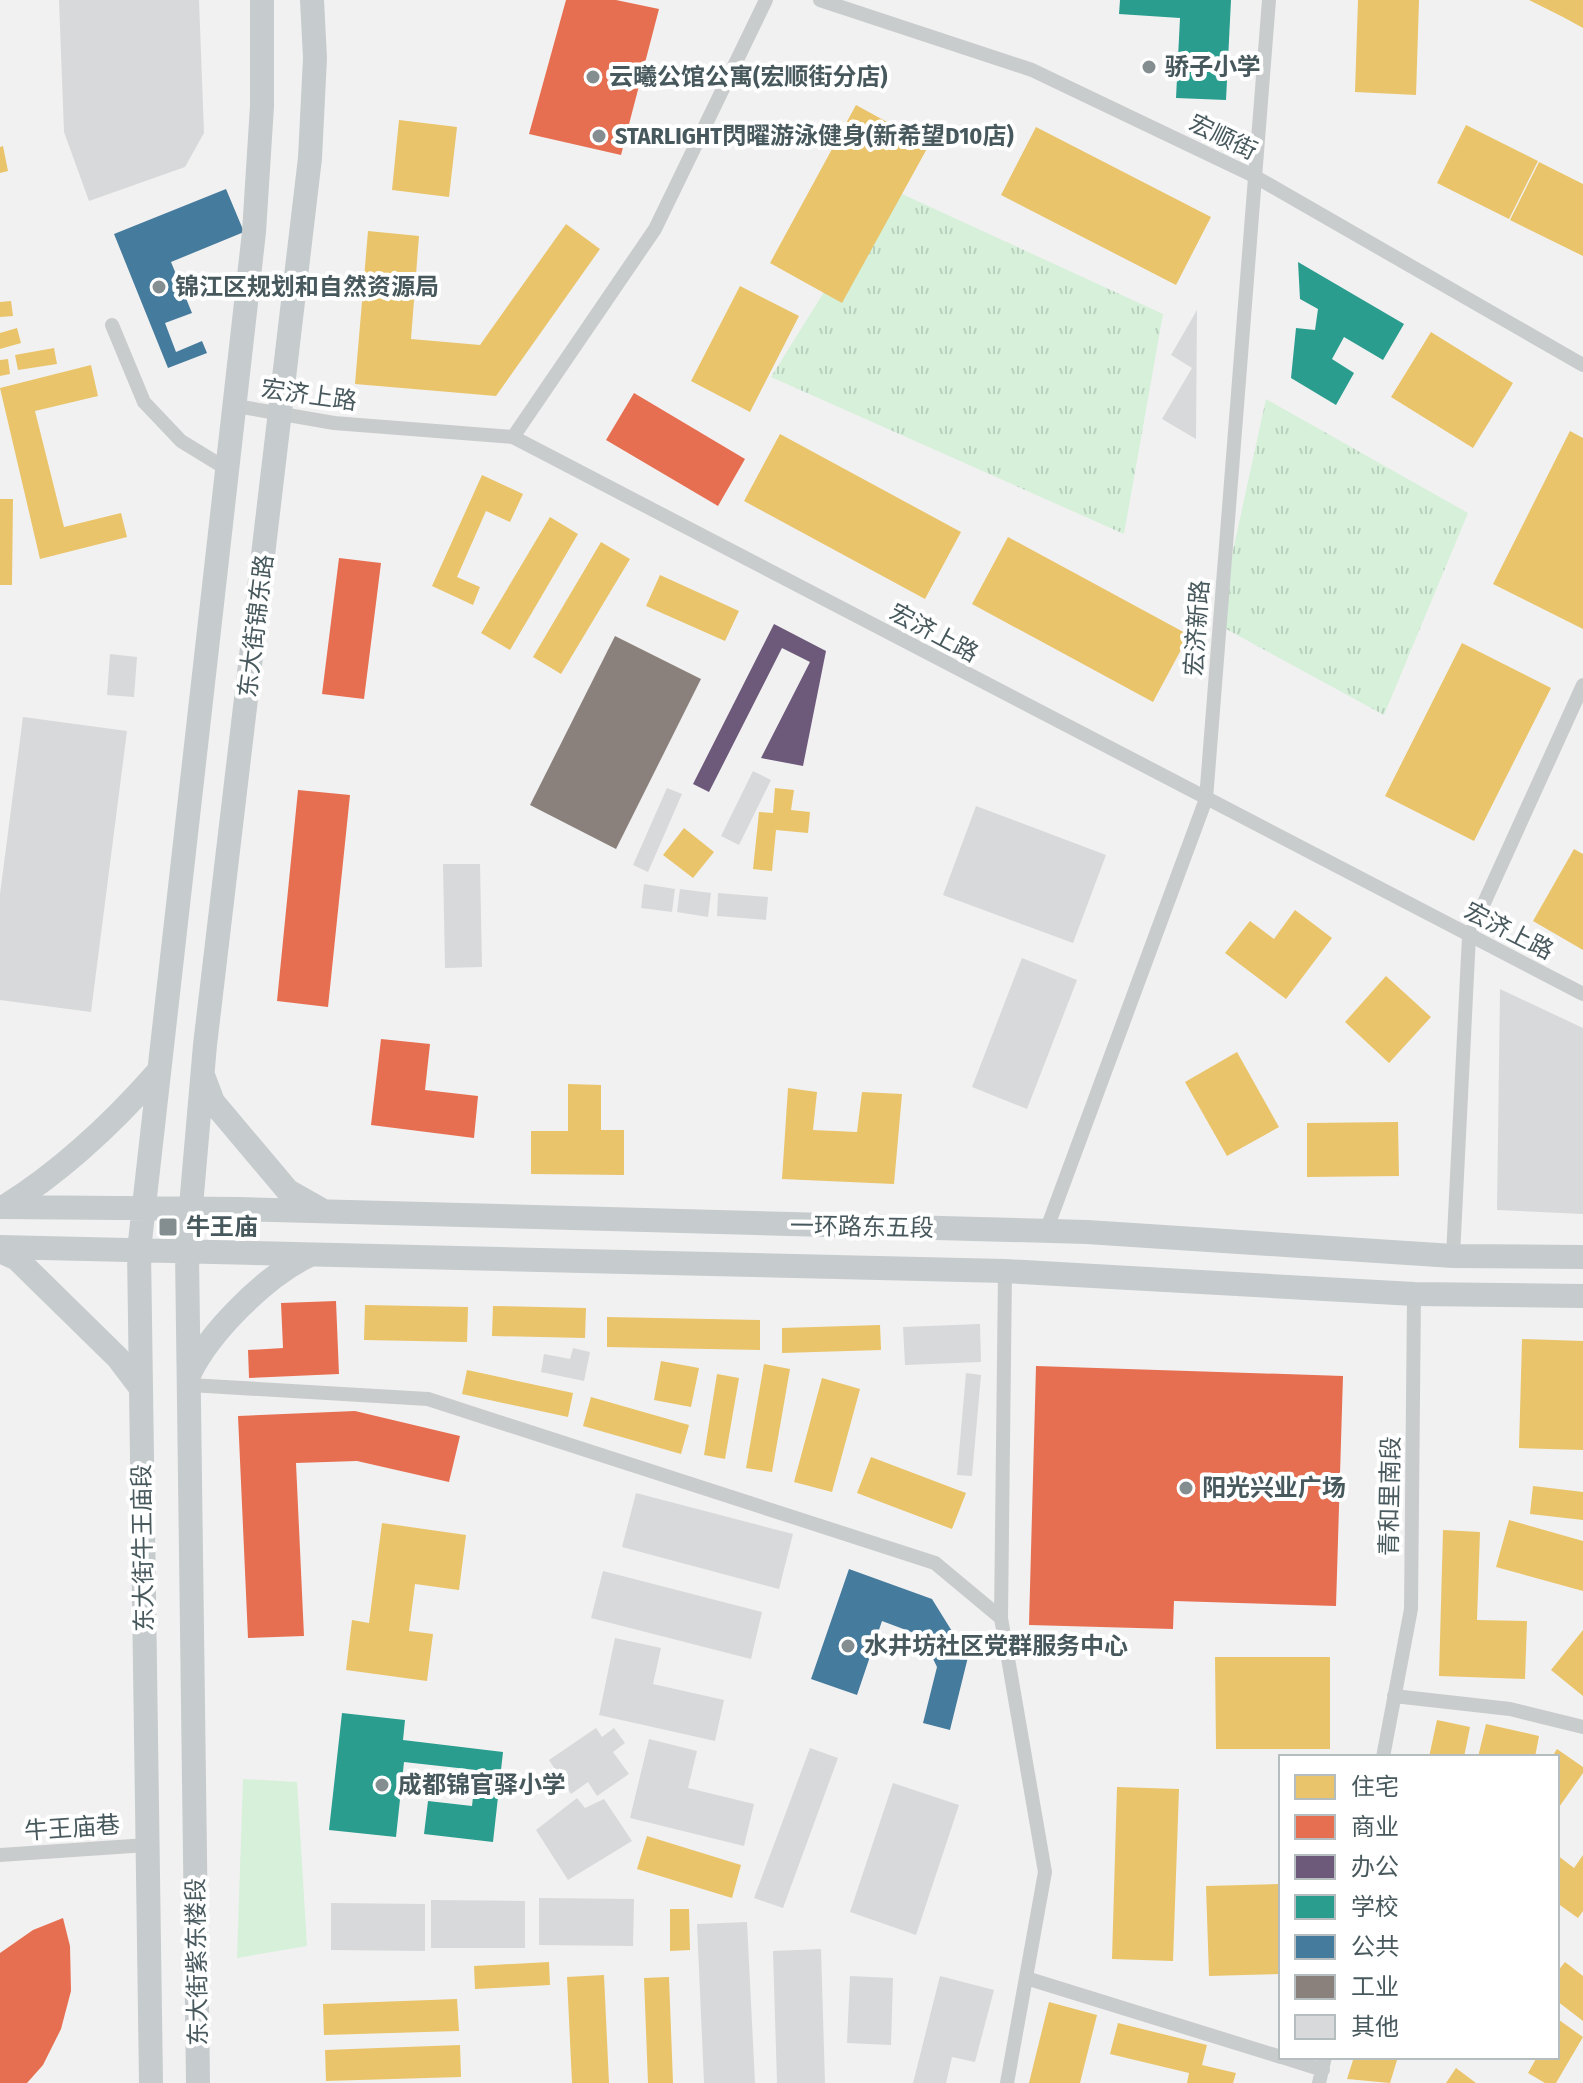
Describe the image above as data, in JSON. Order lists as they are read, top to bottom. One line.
{"streets":{"main road":["东大街锦东路","一环路东五段","东大街牛王庙段","东大街紫东楼段"],"street":["宏顺街","宏济上路","宏济新路","青和里南段","牛王庙巷"]},"crossings":[["宏顺街","宏济新路"],["宏济上路","东大街锦东路"],["宏济上路","宏济新路"],["东大街锦东路","一环路东五段"],["东大街锦东路","东大街牛王庙段"],["宏济新路","一环路东五段"],["一环路东五段","青和里南段"],["一环路东五段","东大街牛王庙段"],["东大街牛王庙段","牛王庙巷"],["东大街牛王庙段","东大街紫东楼段"],["牛王庙巷","东大街紫东楼段"]],"places":{"other":["骄子小学","云曦公馆公寓(宏顺街分店)","STARLIGHT閃曜游泳健身(新希望D10店)","锦江区规划和自然资源局","阳光兴业广场","水井坊社区党群服务中心","成都锦官驿小学"],"transit":["牛王庙"]},"legend":["住宅","商业","办公","学校","公共","工业","其他"]}
